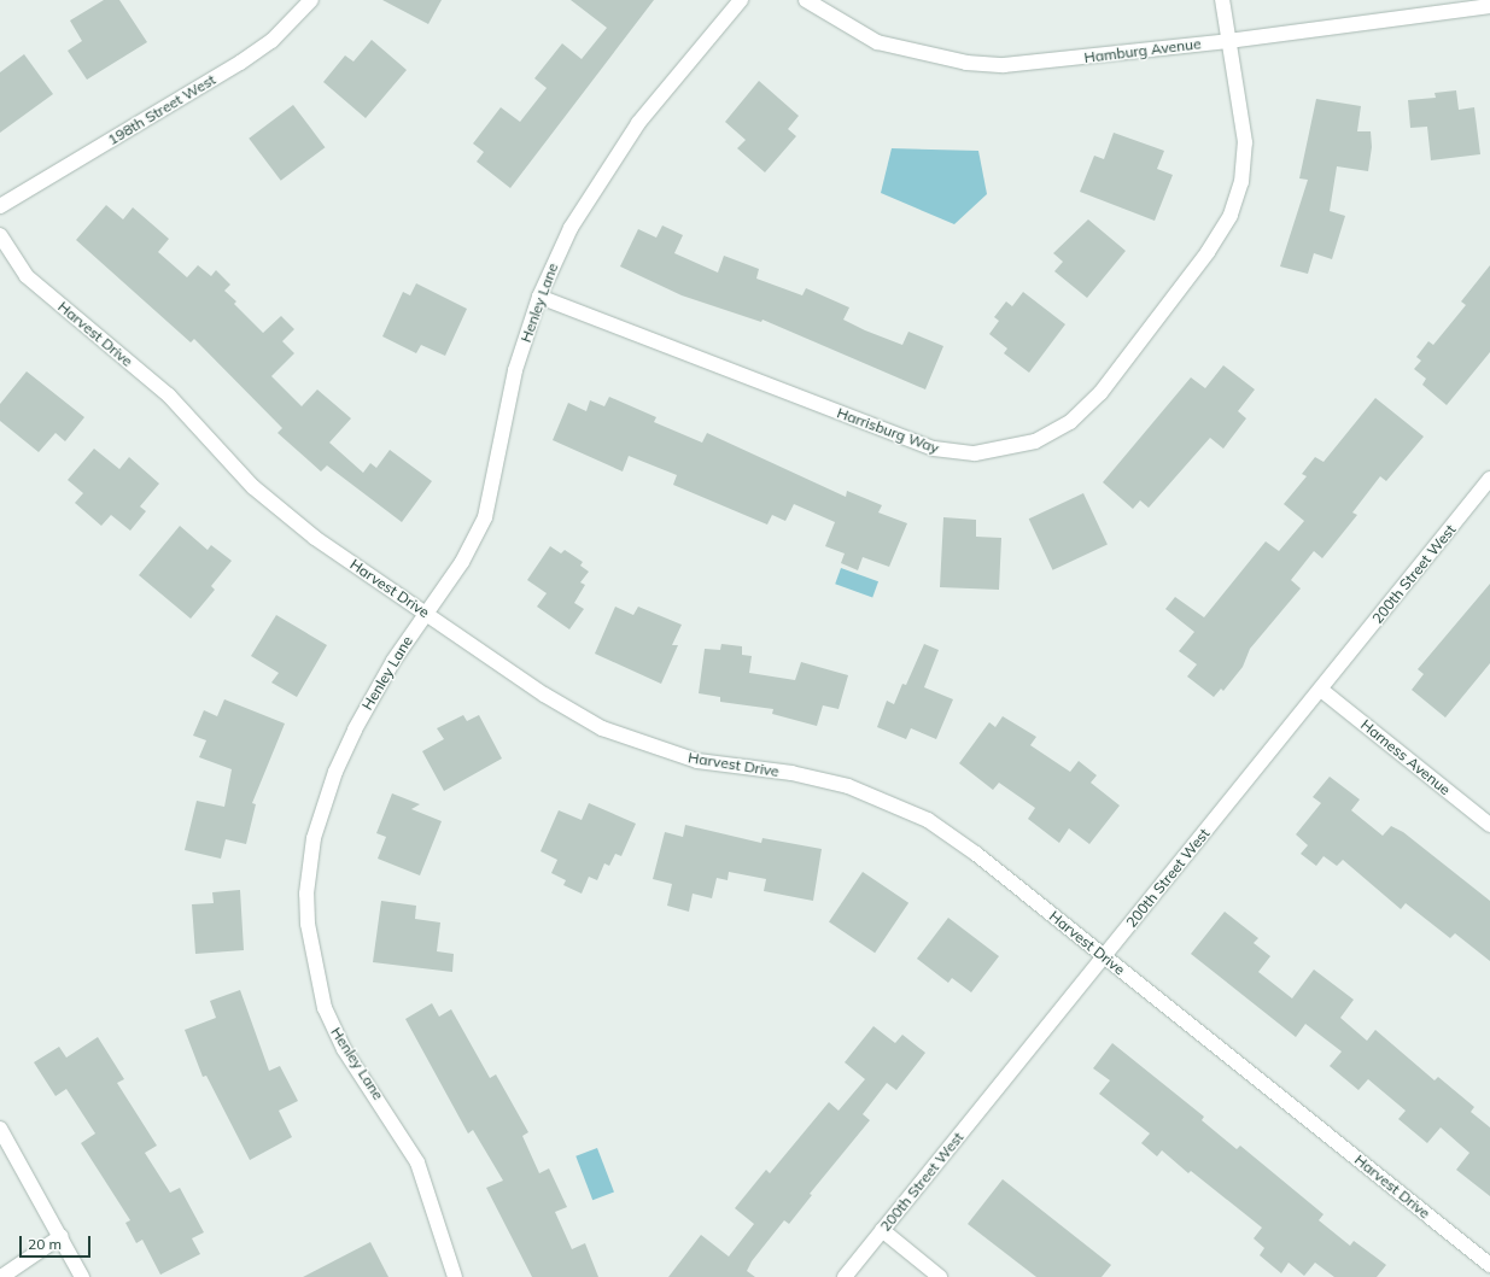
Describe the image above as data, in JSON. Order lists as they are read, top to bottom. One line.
{"streets":{"street":["Hamburg Avenue","198th Street West","Henley Lane","Harvest Drive","Harrisburg Way","200th Street West","Harness Avenue"]},"crossings":[["Hamburg Avenue","Harrisburg Way"],["Henley Lane","Harvest Drive"],["Henley Lane","Harrisburg Way"],["Harvest Drive","200th Street West"],["200th Street West","Harness Avenue"]],"scale_bar":"20 m"}
